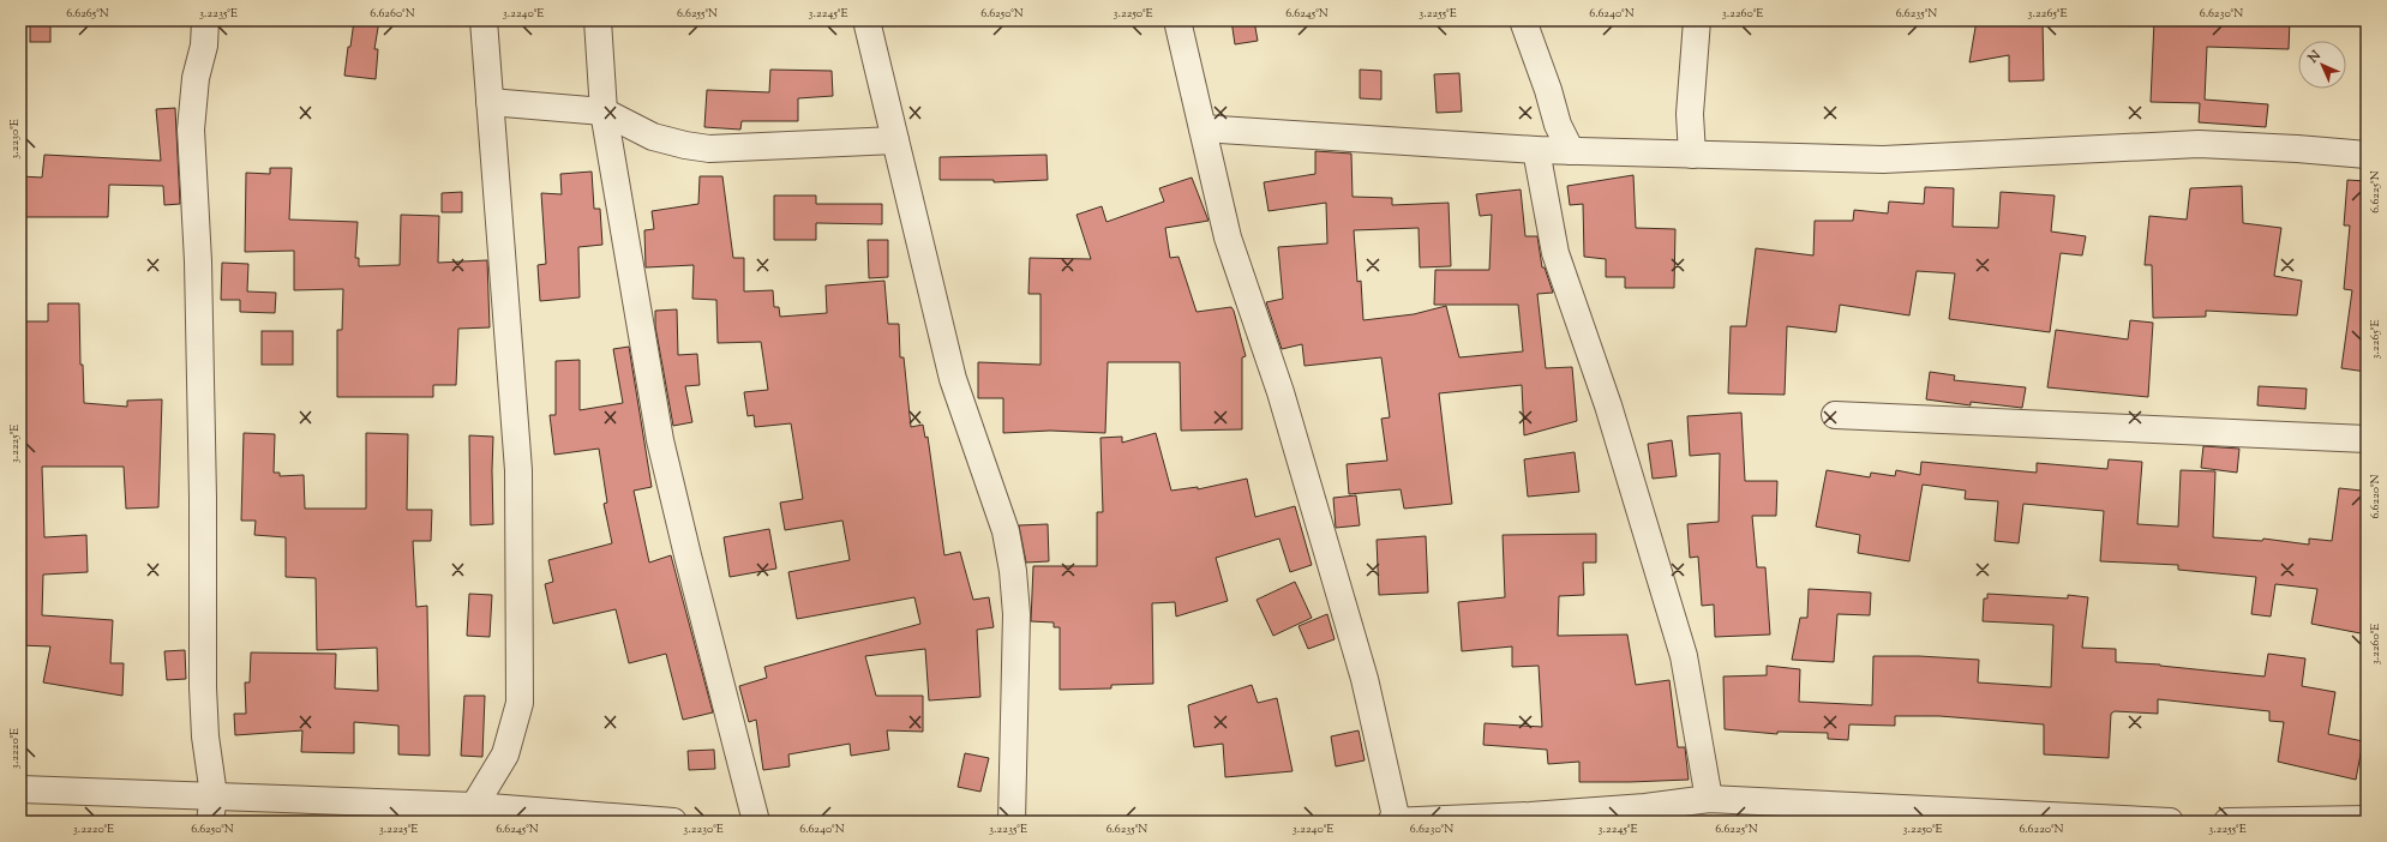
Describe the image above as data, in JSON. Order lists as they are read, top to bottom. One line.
{"north":"top left","coordinates":["6.6265°N","3.2235°E","6.6260°N","3.2240°E","6.6255°N","3.2245°E","6.6250°N","3.2250°E","6.6245°N","3.2255°E","6.6240°N","3.2260°E","6.6235°N","3.2265°E","6.6230°N","3.2230°E","6.6225°N","3.2225°E","6.6220°N","3.2220°E"]}
